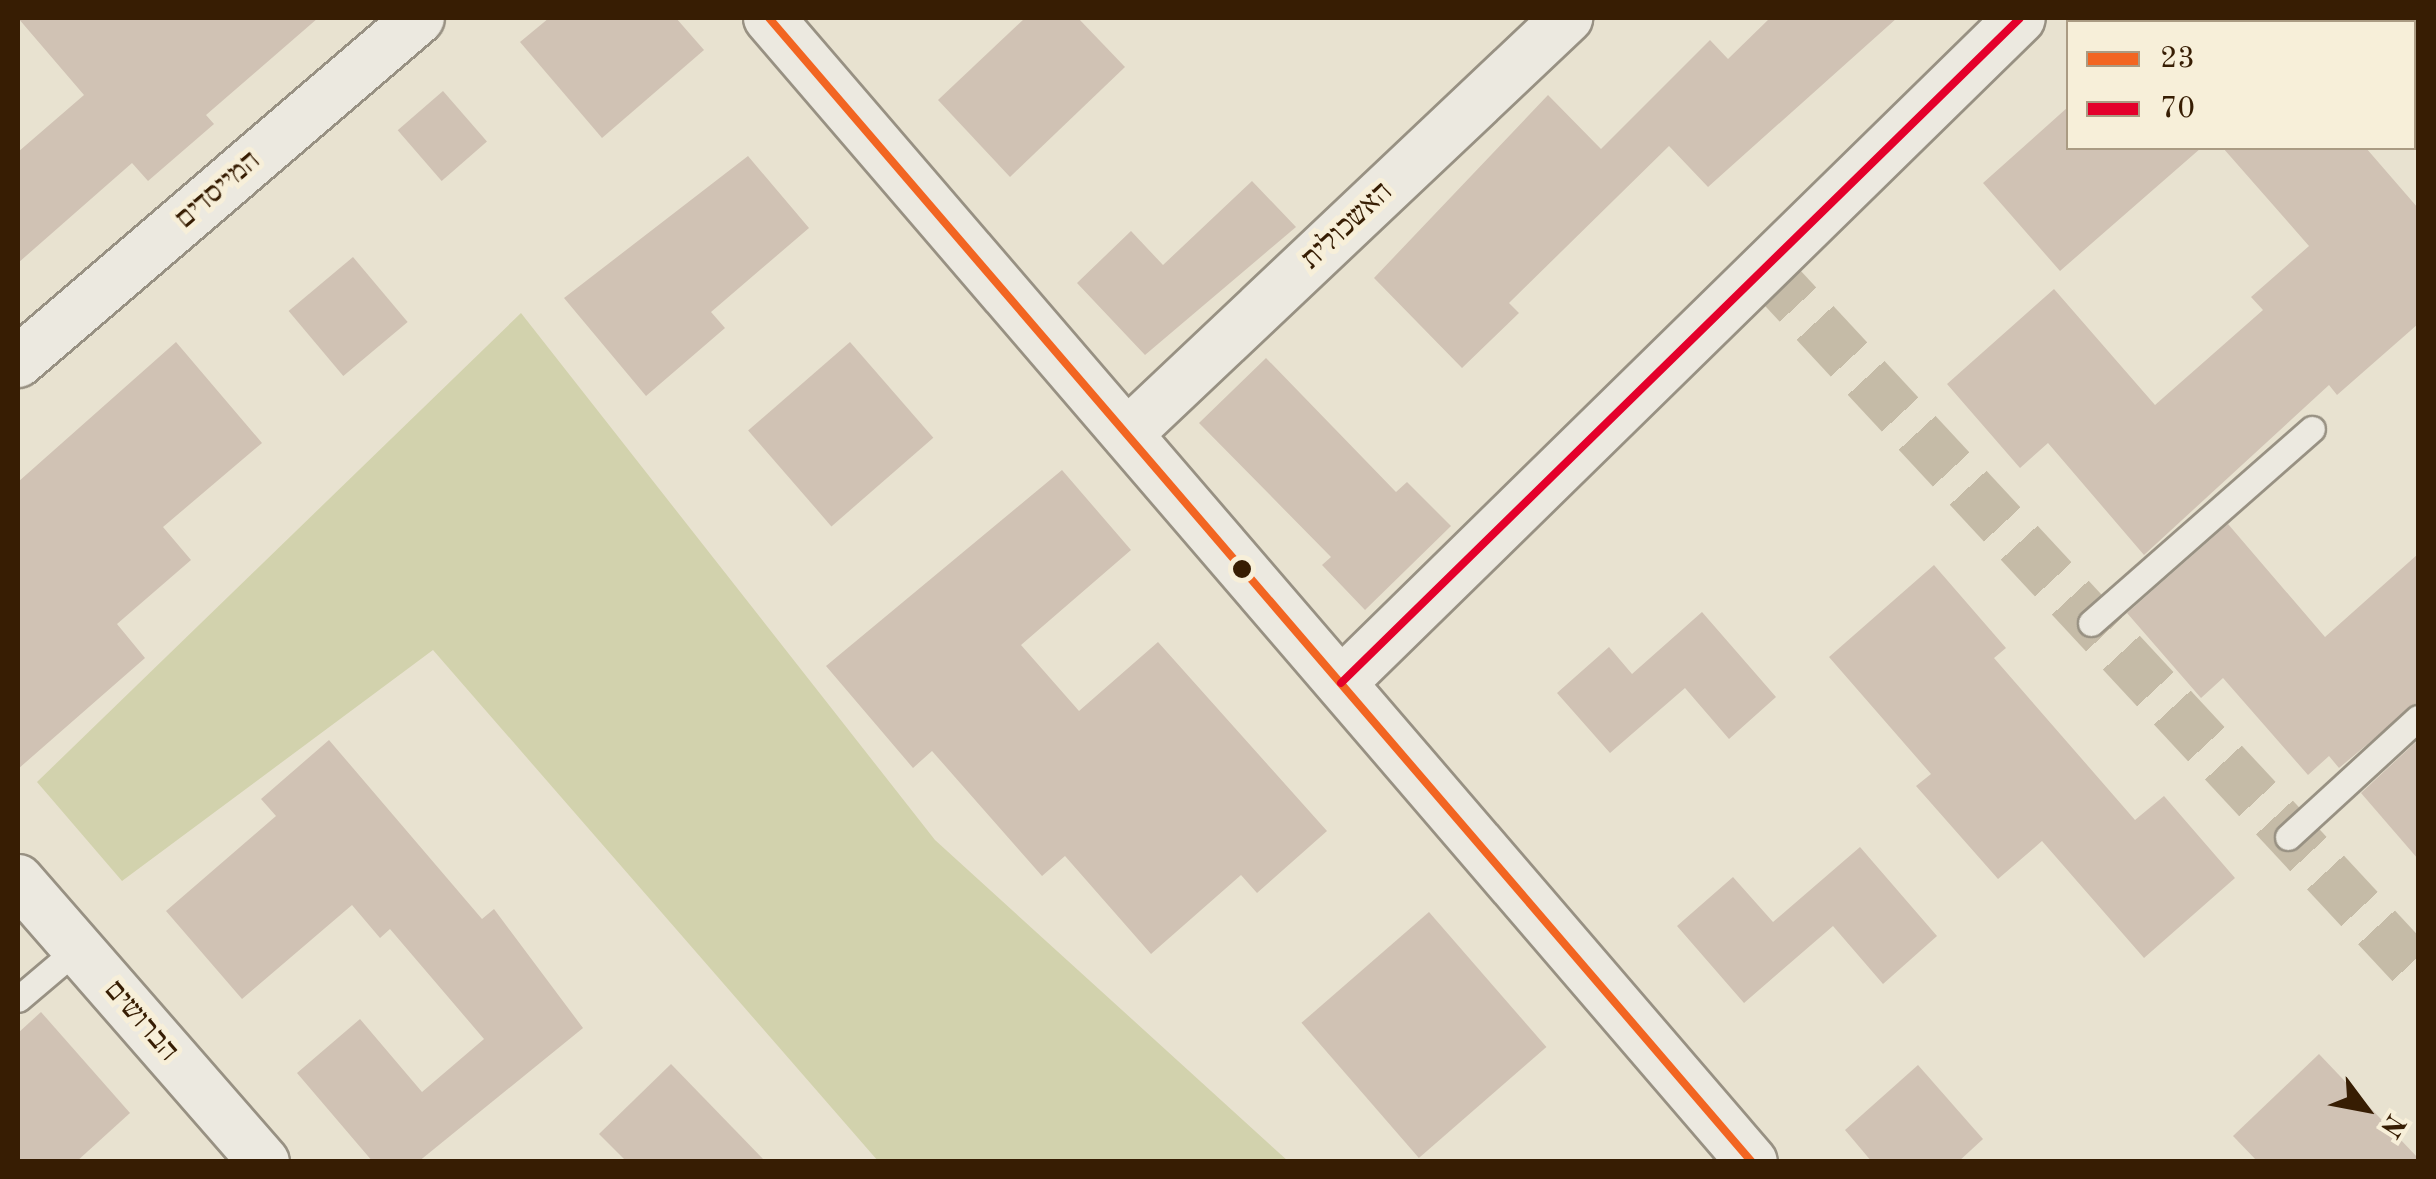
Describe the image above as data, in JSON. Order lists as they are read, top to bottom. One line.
{"streets":{"street":["המייסדים","האשכולית","הברושים"]},"lines":["transit line 23","transit line 70"],"legend":["23","70"],"north":"bottom right"}
